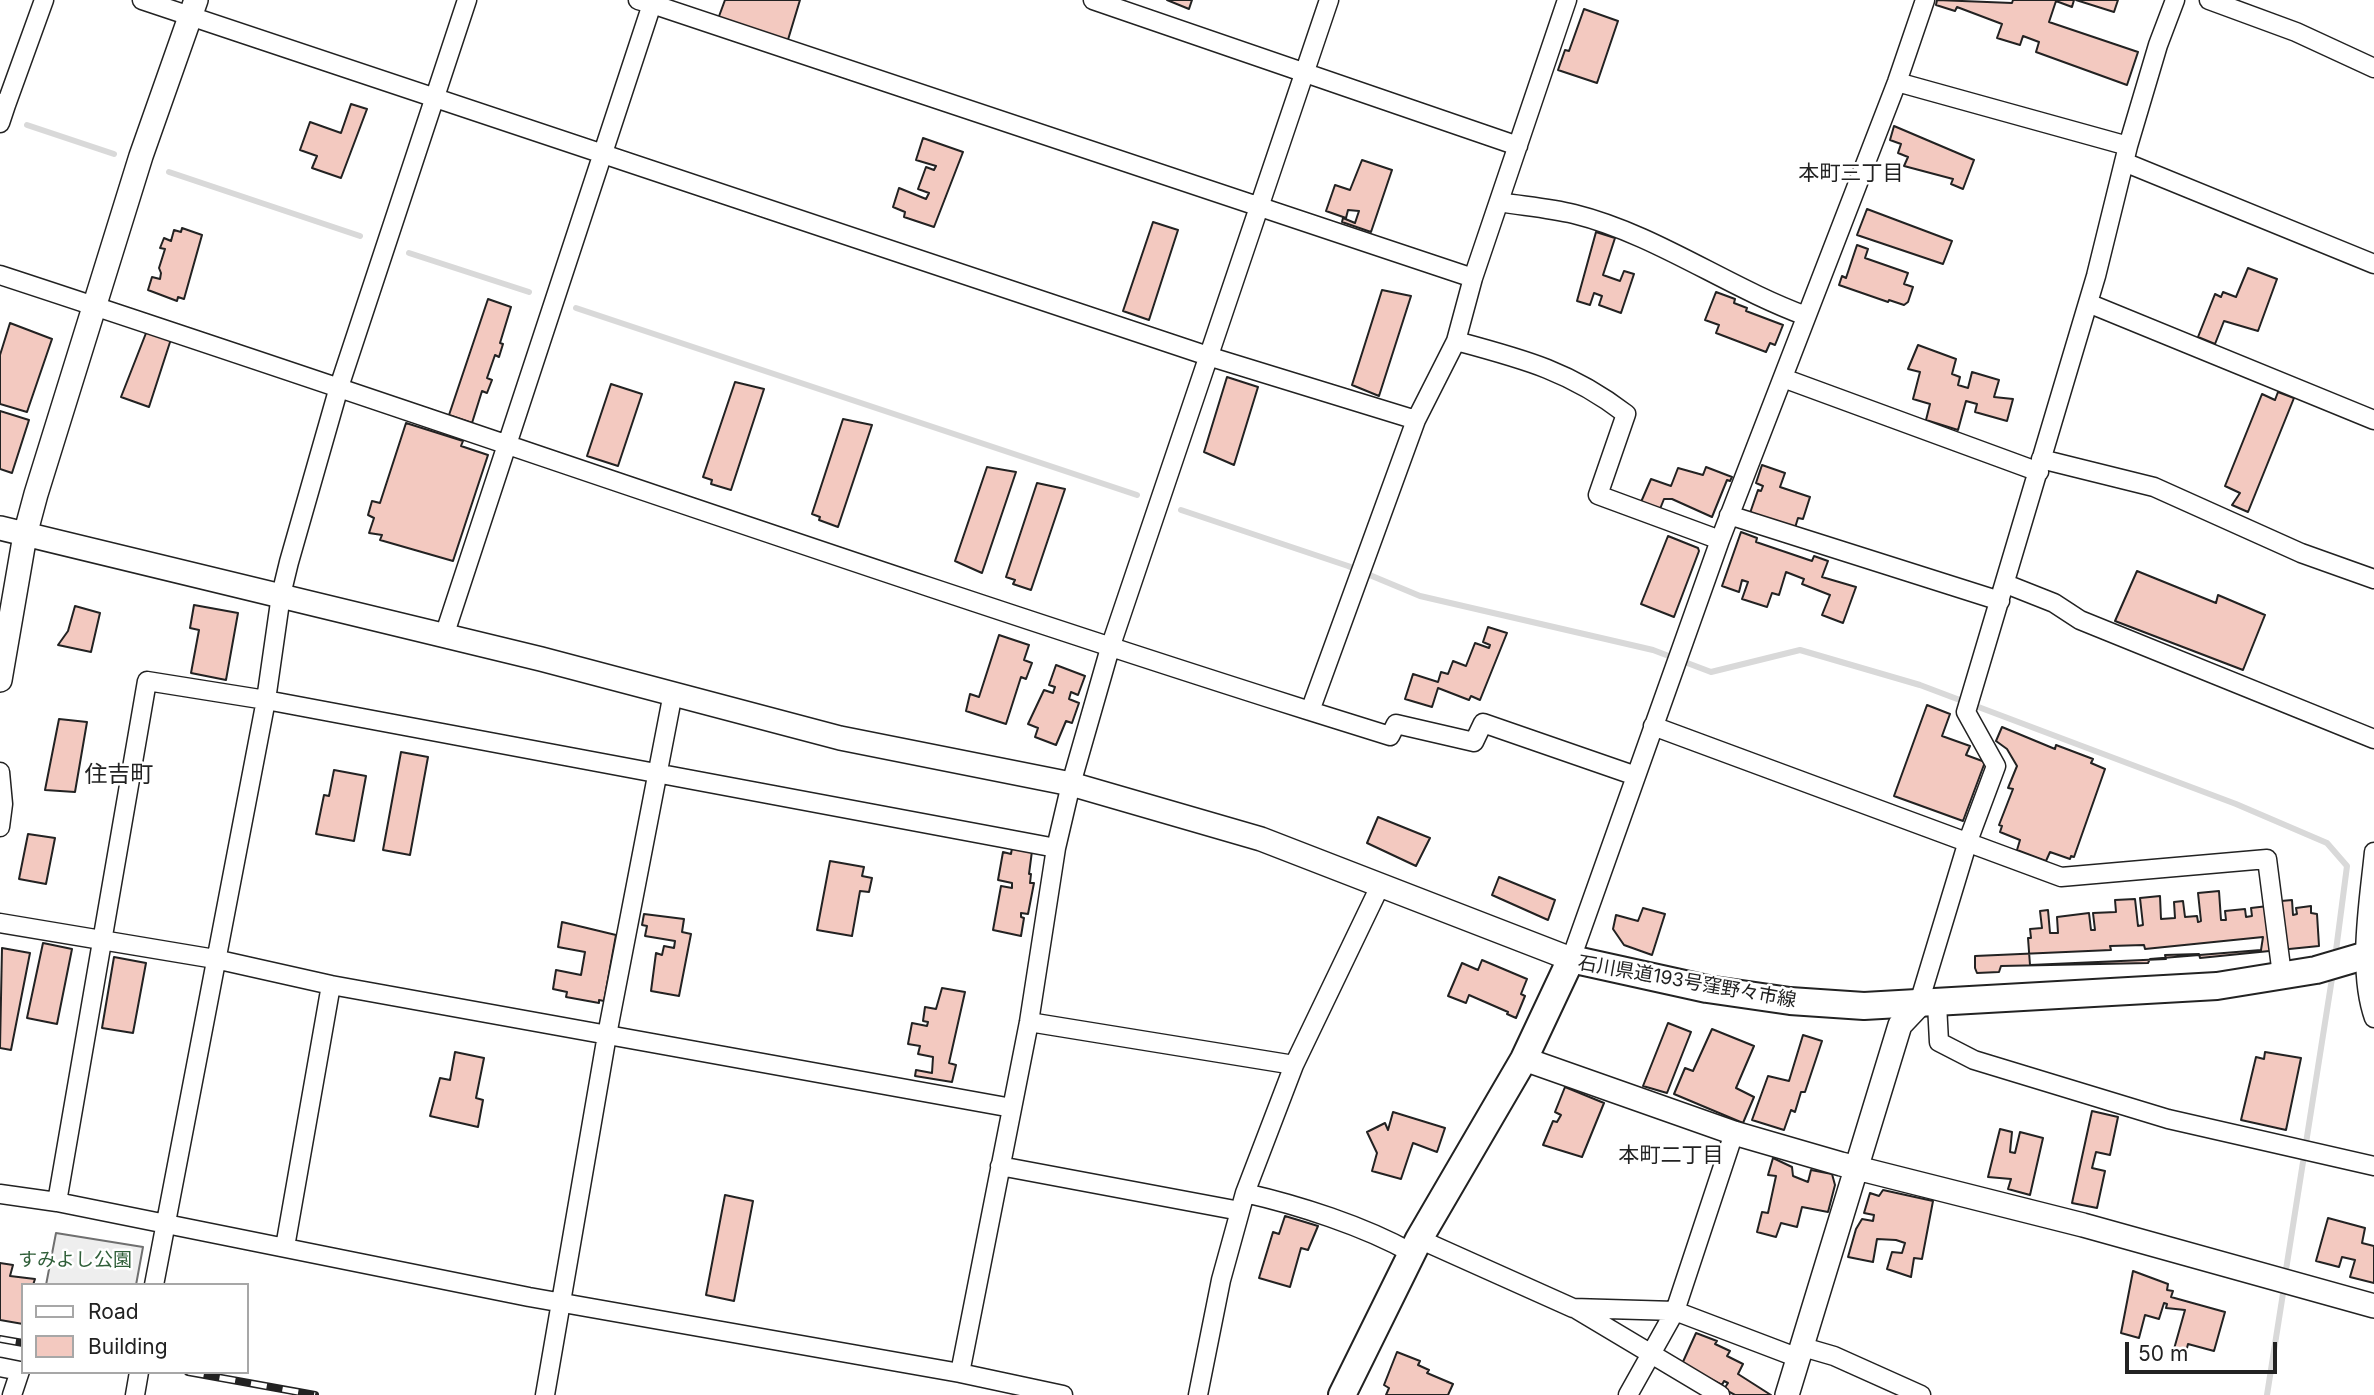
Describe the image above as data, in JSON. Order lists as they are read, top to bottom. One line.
{"streets":{"main road":["石川県道193号窪野々市線"]},"districts":["本町三丁目","住吉町","本町二丁目"],"parks":["すみよし公園"],"legend":["Road","Building"],"scale_bar":"50 m"}
